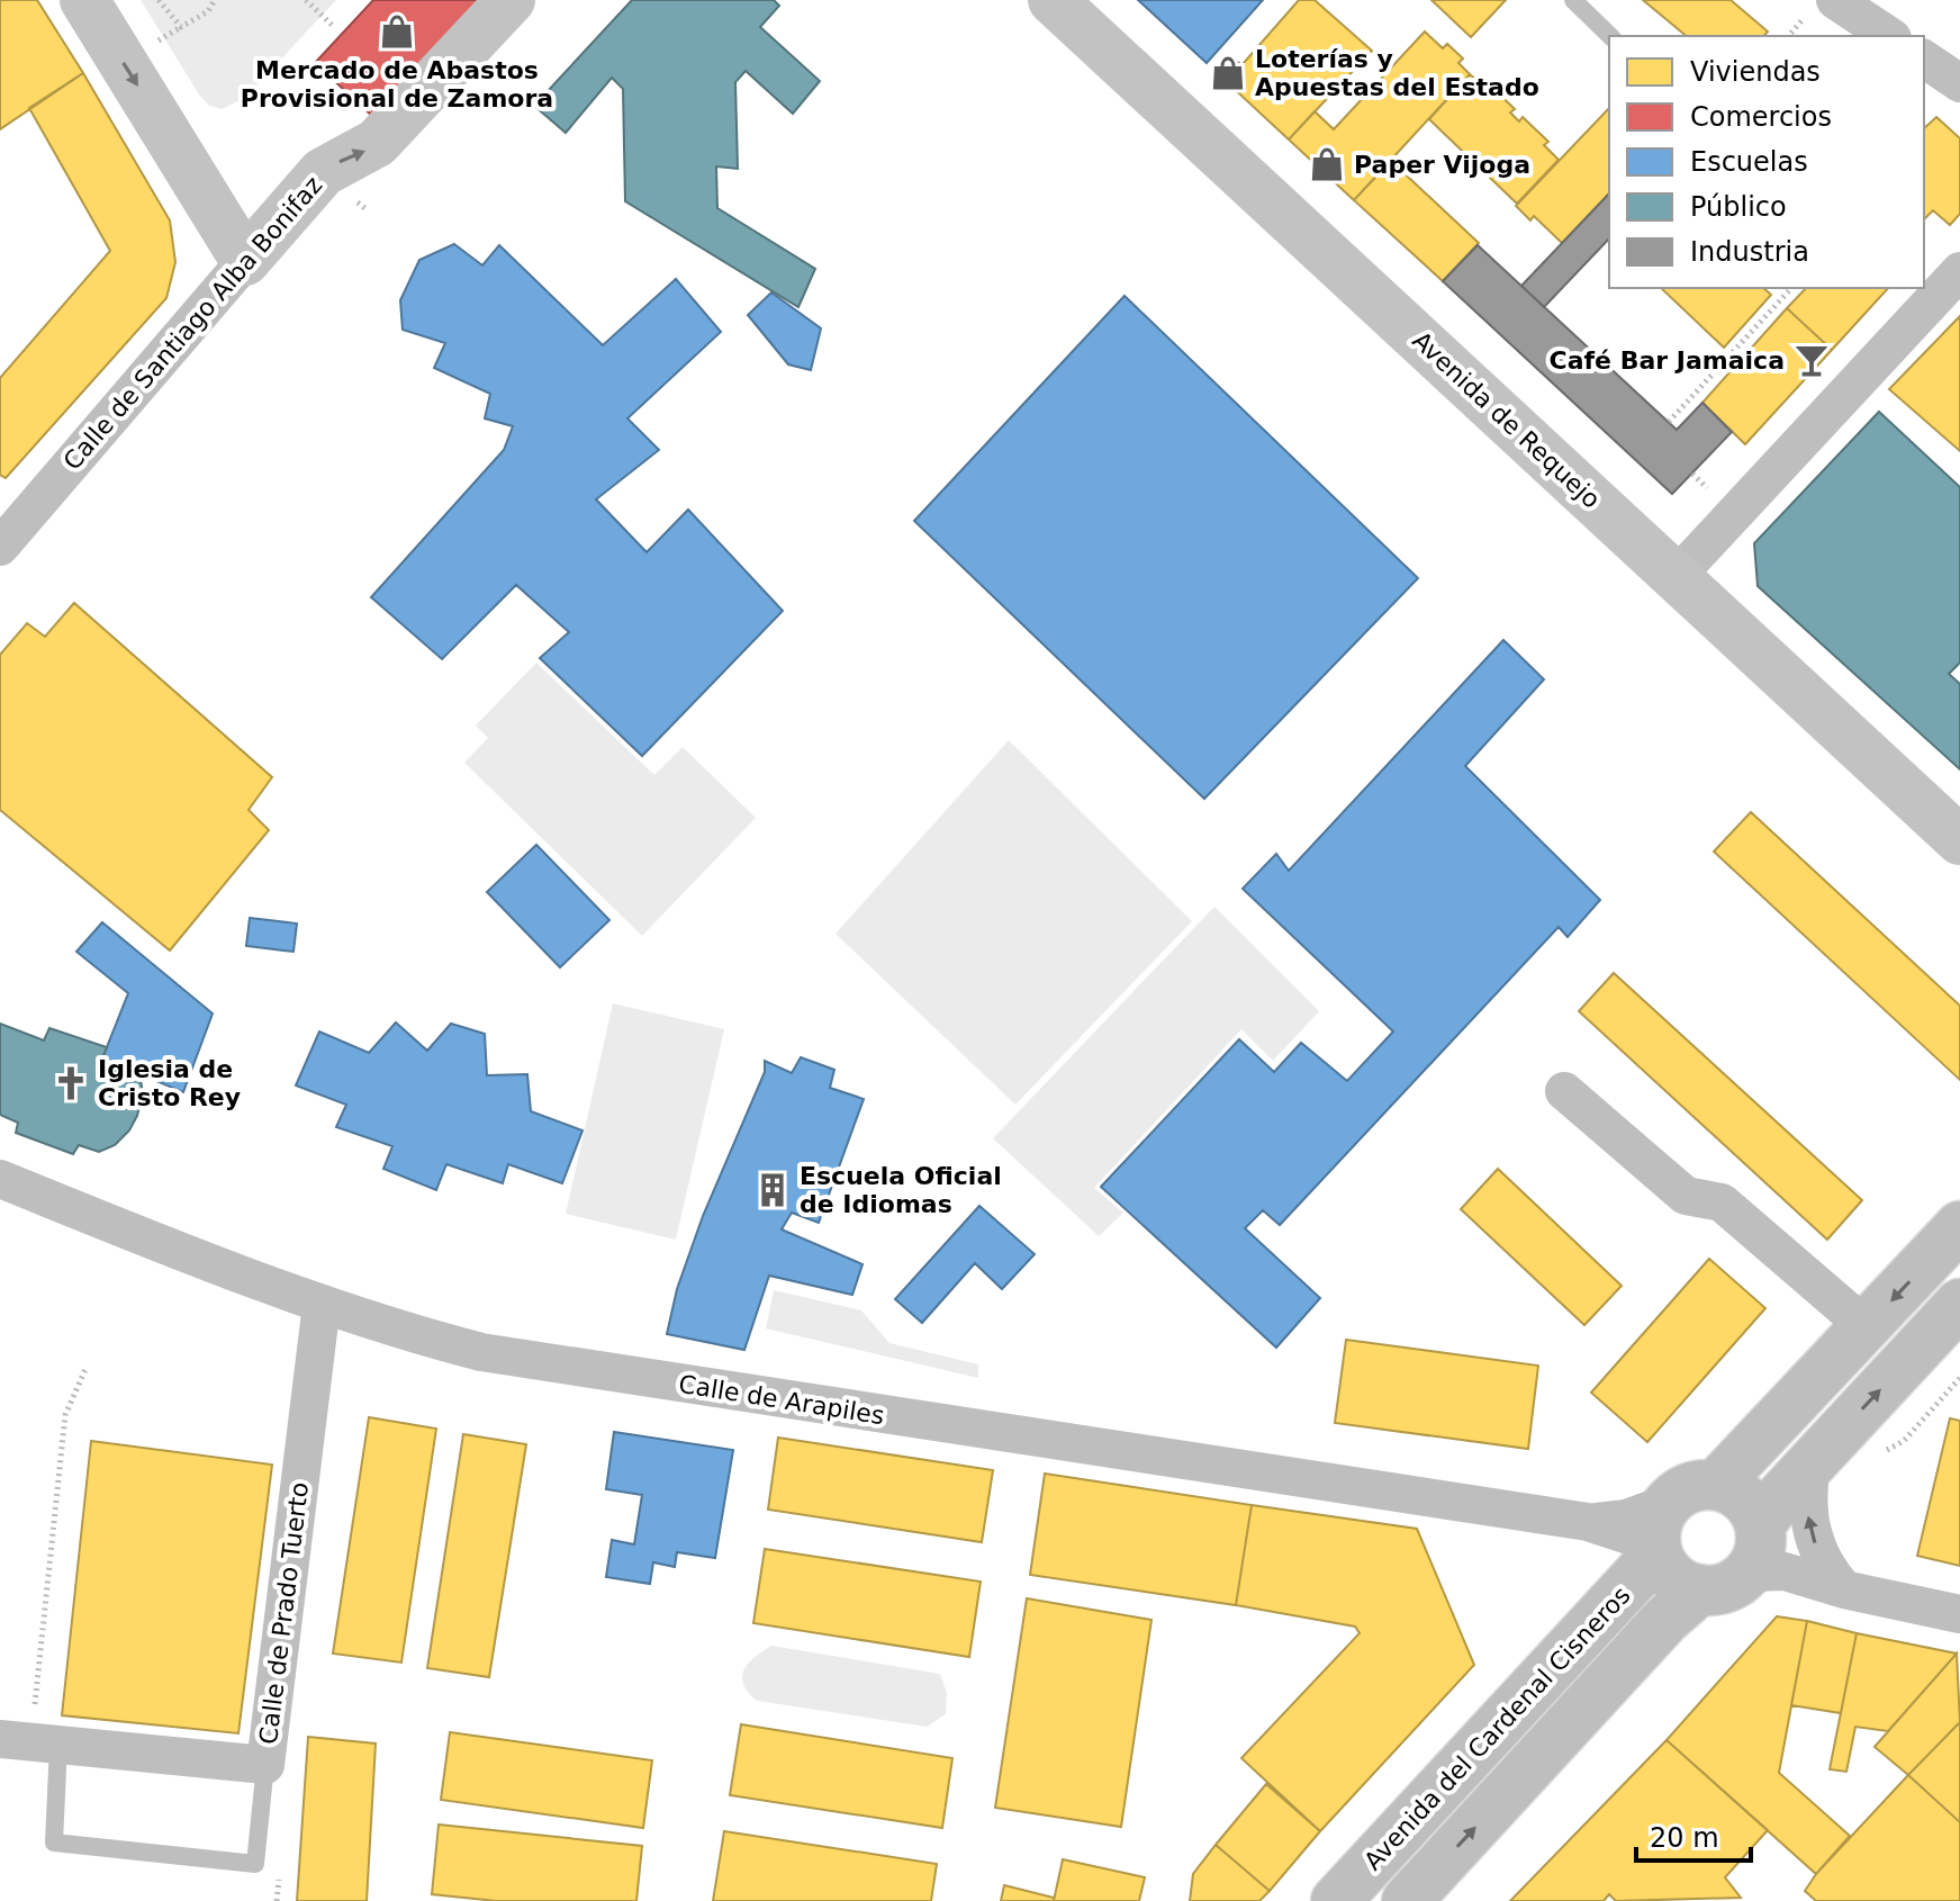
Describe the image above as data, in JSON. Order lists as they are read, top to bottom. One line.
{"streets":{"highway":["Avenida del Cardenal Cisneros"],"main road":["Calle de Santiago Alba Bonifaz","Avenida de Requejo"],"street":["Calle de Arapiles","Calle de Prado Tuerto"]},"crossings":[["Calle de Arapiles","Calle de Prado Tuerto"],["Calle de Arapiles","Avenida del Cardenal Cisneros"]],"one_way":["Calle de Santiago Alba Bonifaz"],"places":{"shop":["Mercado de Abastos Provisional de Zamora","Loterías y Apuestas del Estado","Paper Vijoga"],"bar":["Café Bar Jamaica"],"church":["Iglesia de Cristo Rey"],"building":["Escuela Oficial de Idiomas"]},"legend":["Viviendas","Comercios","Escuelas","Público","Industria"],"scale_bar":"20 m"}
